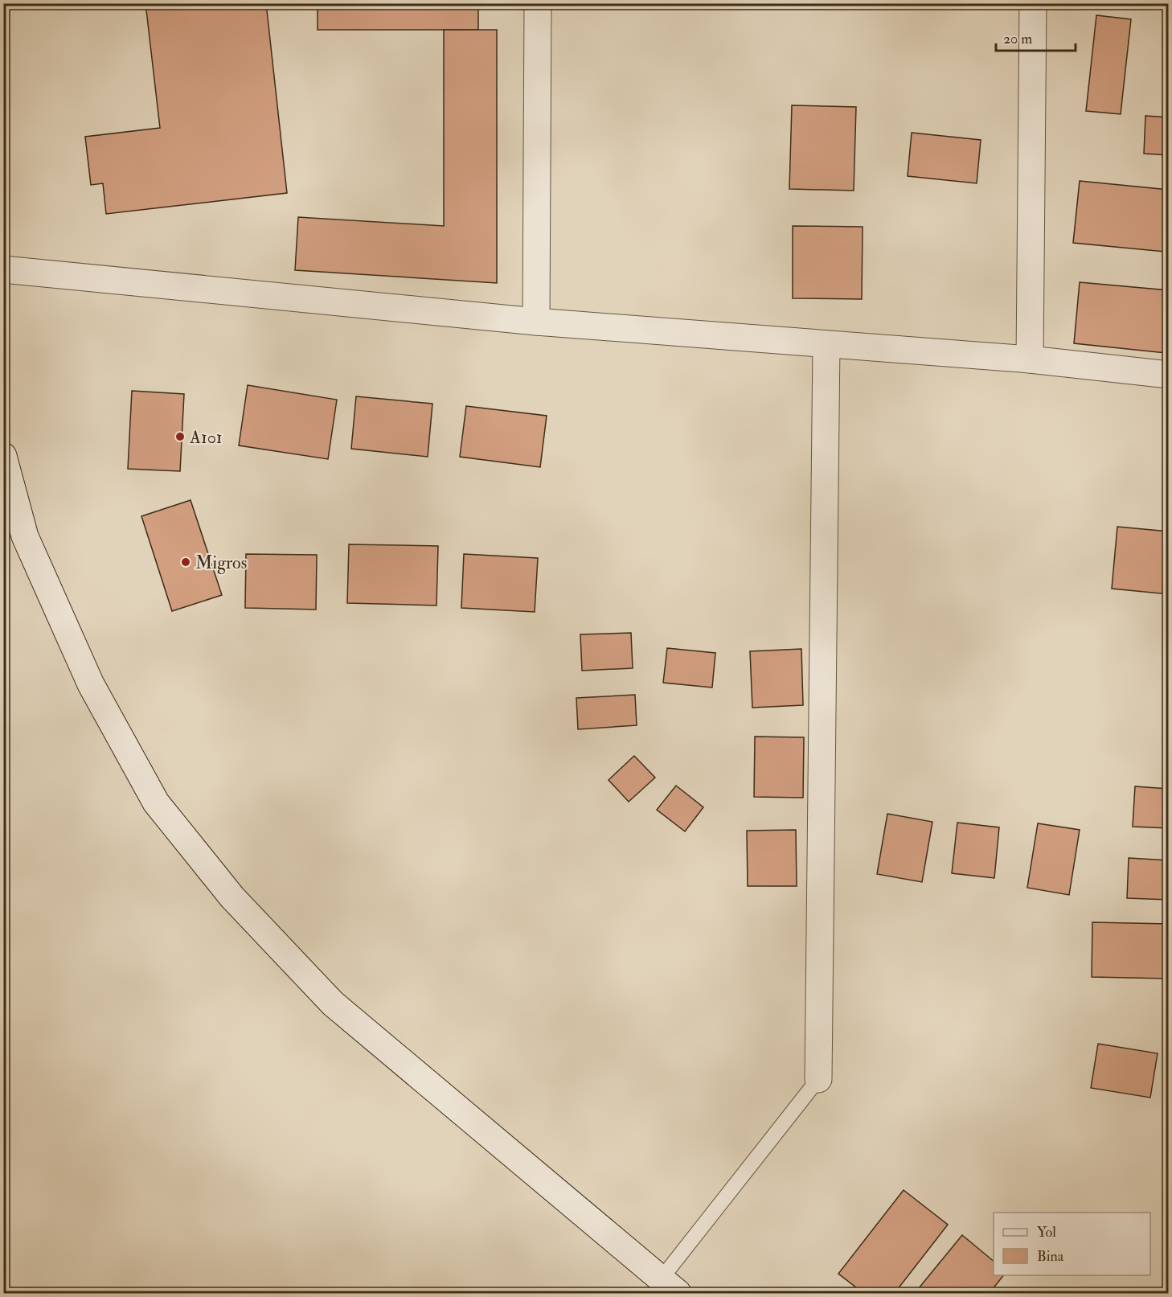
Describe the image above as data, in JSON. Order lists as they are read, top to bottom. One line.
{"places":["A101","Migros"],"legend":["Yol","Bina"],"scale_bar":"20 m"}
